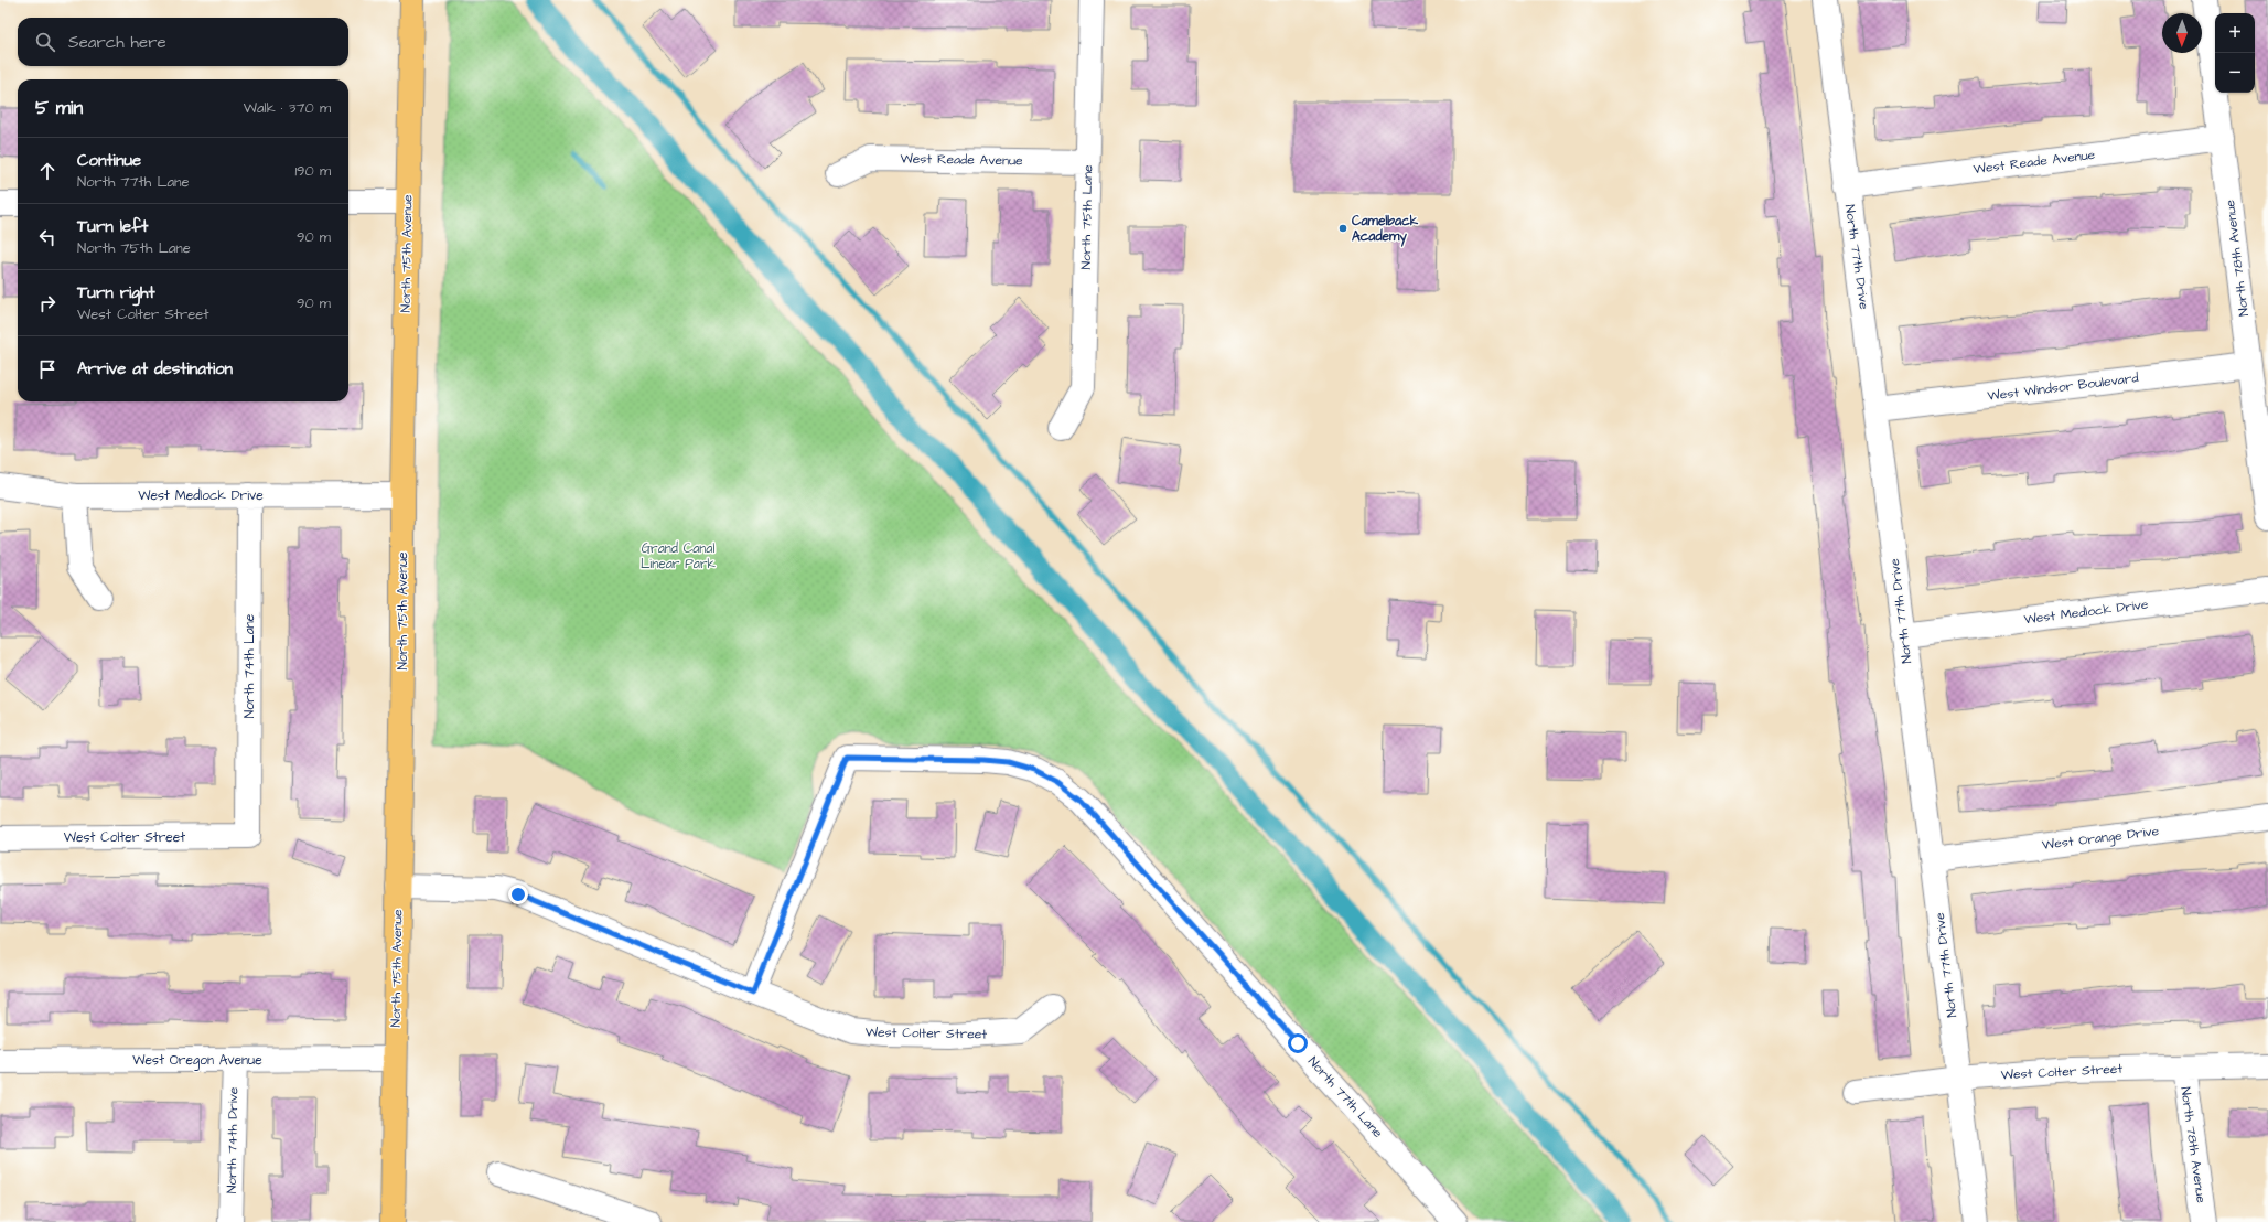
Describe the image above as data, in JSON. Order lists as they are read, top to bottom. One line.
{"streets":{"main road":["North 75th Avenue"],"street":["West Reade Avenue","North 75th Lane","North 77th Drive","North 78th Avenue","West Windsor Boulevard","West Medlock Drive","North 74th Lane","West Colter Street","West Orange Drive","West Oregon Avenue","North 77th Lane","North 74th Drive"]},"crossings":[["West Reade Avenue","North 75th Lane"],["West Reade Avenue","North 77th Drive"],["West Reade Avenue","North 78th Avenue"],["North 75th Avenue","West Medlock Drive"],["North 75th Avenue","West Colter Street"],["North 75th Avenue","West Oregon Avenue"],["North 77th Drive","West Windsor Boulevard"],["North 77th Drive","West Medlock Drive"],["North 77th Drive","West Colter Street"],["North 77th Drive","West Orange Drive"],["North 78th Avenue","West Windsor Boulevard"],["North 78th Avenue","West Colter Street"],["West Medlock Drive","North 74th Lane"],["North 74th Lane","West Colter Street"],["West Colter Street","North 77th Lane"],["West Oregon Avenue","North 74th Drive"]],"parks":["Grand Canal Linear Park"],"places":["Camelback Academy"],"north":"bottom","page":{"map_buttons":["+","−"],"search":"Search here","heading":["5 min","Walk · 370 m"],"list":[["Continue","North 77th Lane","190 m"],["Turn left","North 75th Lane","90 m"],["Turn right","West Colter Street","90 m"],"Arrive at destination"]}}
